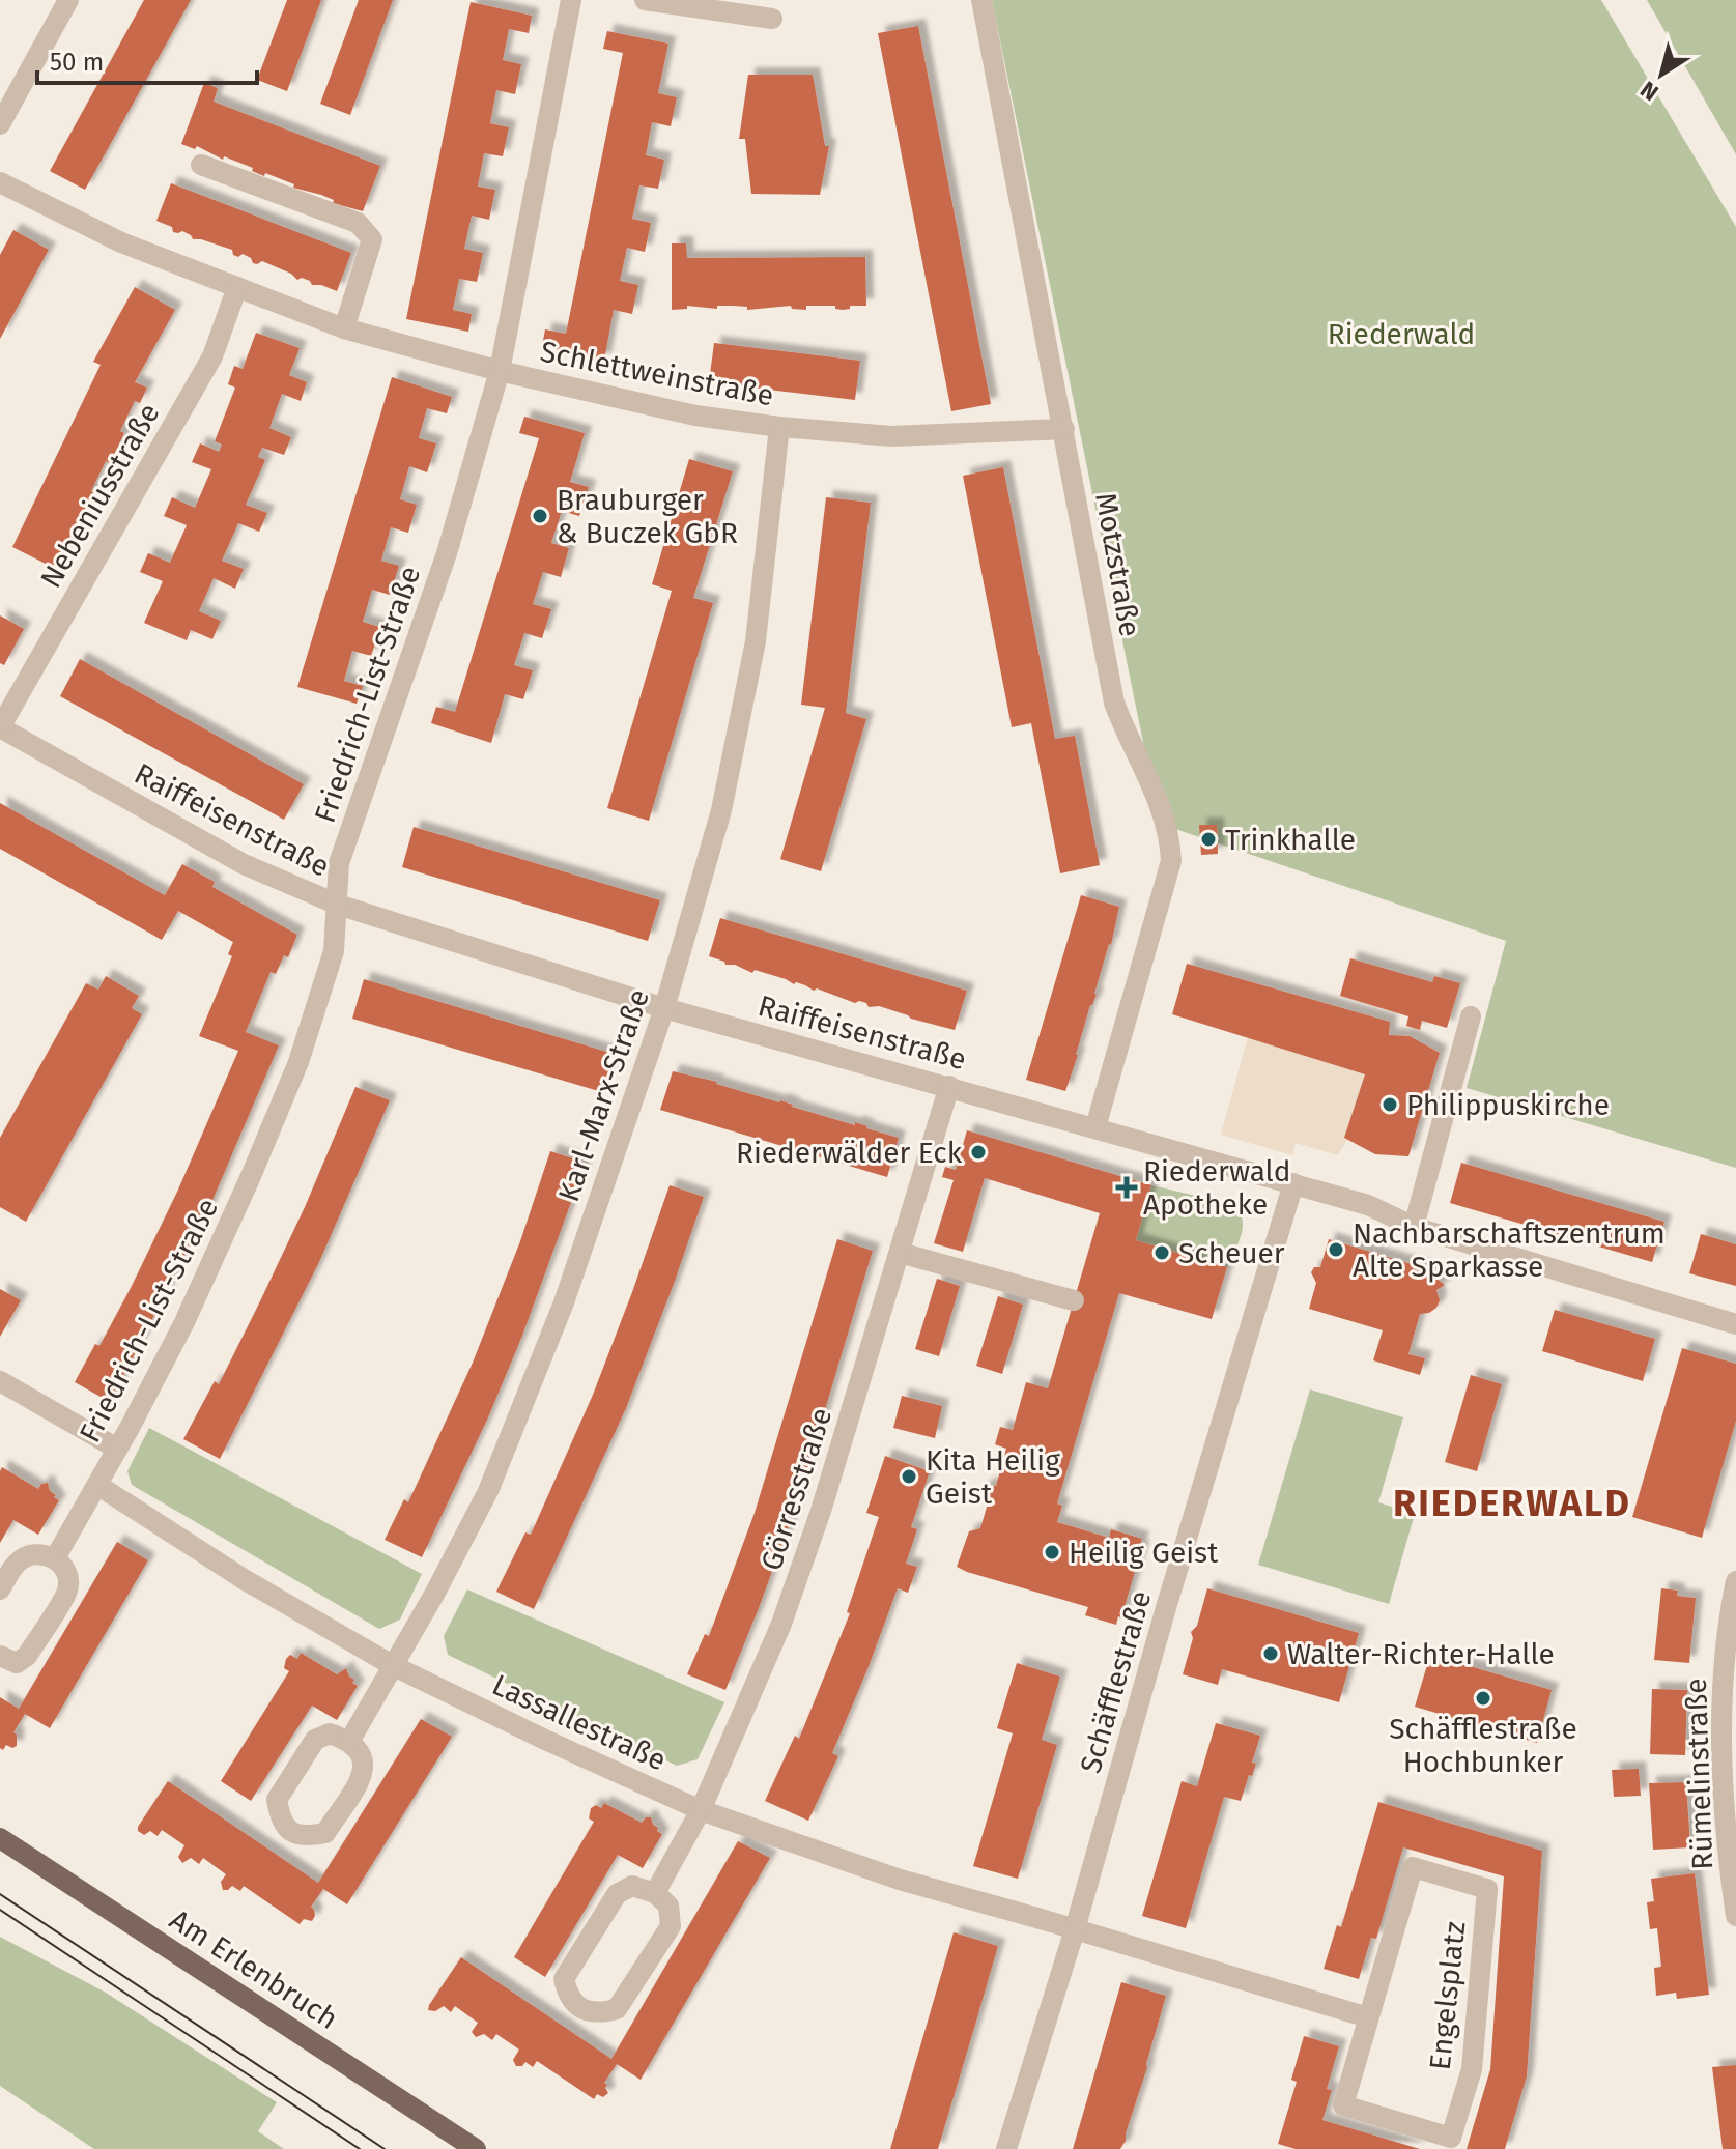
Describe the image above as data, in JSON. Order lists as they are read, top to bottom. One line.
{"streets":{"main road":["Am Erlenbruch"],"street":["Schlettweinstraße","Nebeniusstraße","Motzstraße","Friedrich-List-Straße","Raiffeisenstraße","Karl-Marx-Straße","Görresstraße","Schäfflestraße","Lassallestraße","Rümelinstraße","Engelsplatz"]},"crossings":[["Schlettweinstraße","Nebeniusstraße"],["Schlettweinstraße","Motzstraße"],["Schlettweinstraße","Friedrich-List-Straße"],["Schlettweinstraße","Karl-Marx-Straße"],["Nebeniusstraße","Raiffeisenstraße"],["Motzstraße","Raiffeisenstraße"],["Friedrich-List-Straße","Raiffeisenstraße"],["Friedrich-List-Straße","Lassallestraße"],["Raiffeisenstraße","Karl-Marx-Straße"],["Raiffeisenstraße","Görresstraße"],["Raiffeisenstraße","Schäfflestraße"],["Karl-Marx-Straße","Lassallestraße"],["Görresstraße","Lassallestraße"],["Schäfflestraße","Lassallestraße"]],"districts":["RIEDERWALD"],"parks":["Riederwald"],"places":{"other":["Brauburger & Buczek GbR","Trinkhalle","Philippuskirche","Riederwälder Eck","Nachbarschaftszentrum Alte Sparkasse","Scheuer","Kita Heilig Geist","Heilig Geist","Walter-Richter-Halle","Schäfflestraße Hochbunker"],"health":["Riederwald Apotheke"]},"scale_bar":"50 m","north":"bottom left"}
